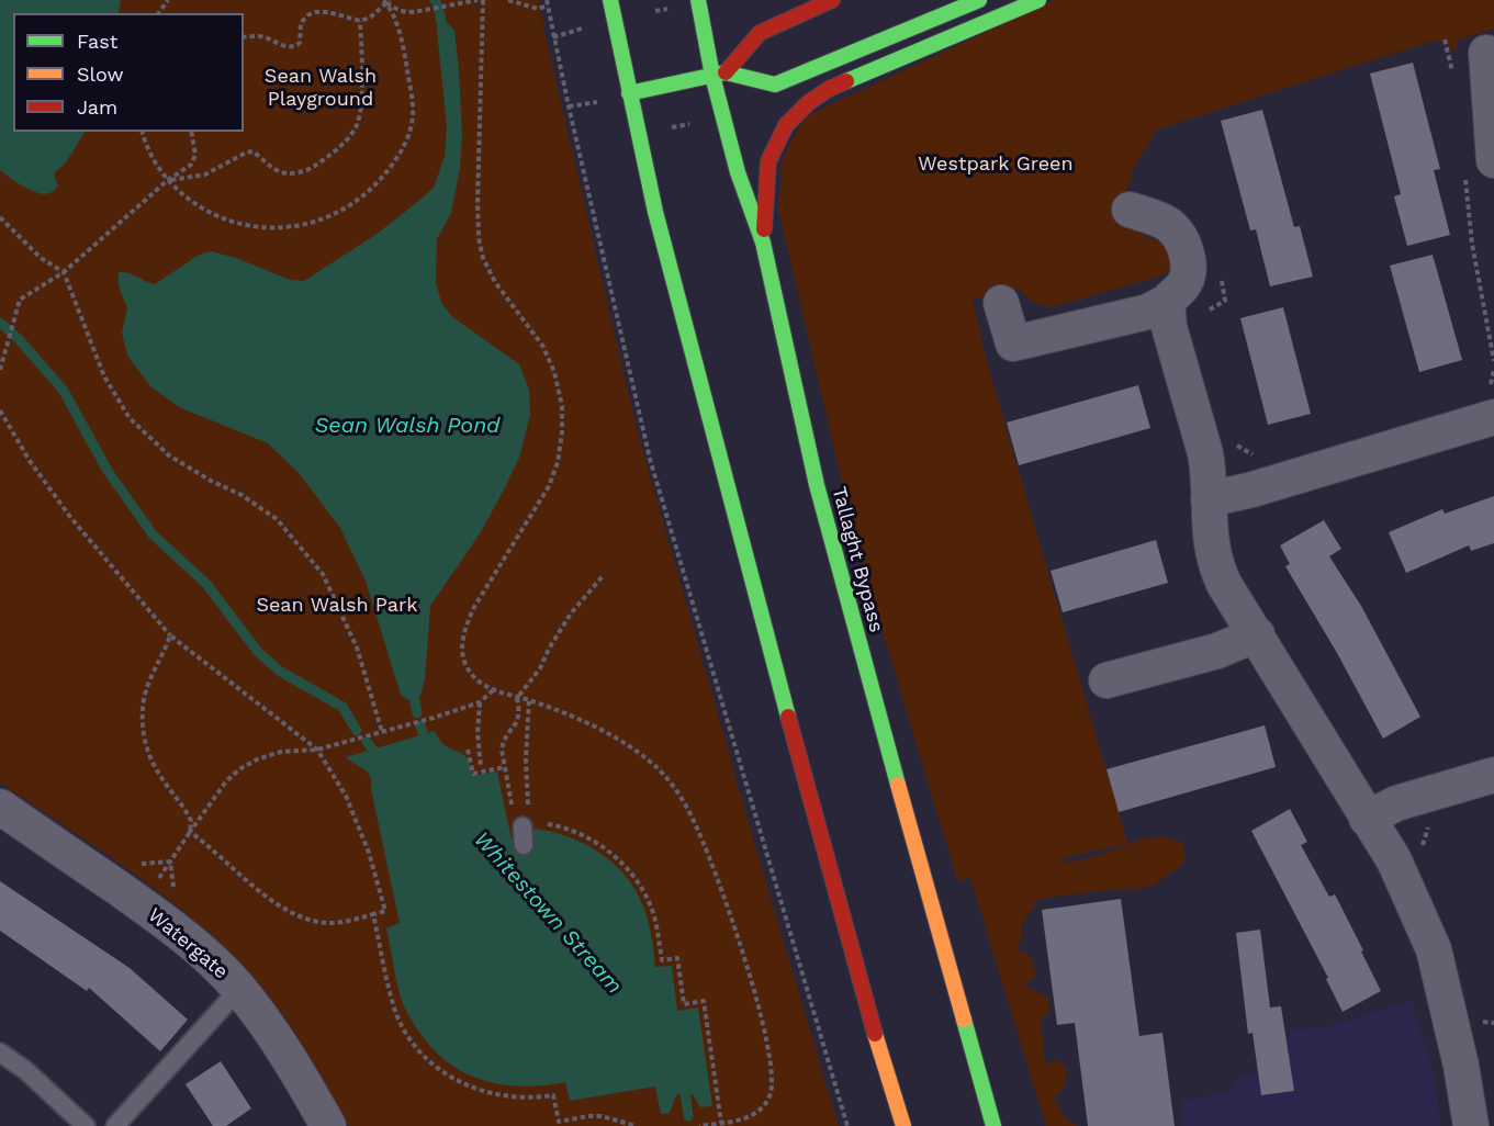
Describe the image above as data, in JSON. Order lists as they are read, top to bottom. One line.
{"streets":{"main road":["Tallaght Bypass"],"street":["Watergate"]},"water":["Sean Walsh Pond","Whitestown Stream"],"parks":["Sean Walsh Playground","Westpark Green","Sean Walsh Park"],"legend":["Fast","Slow","Jam"]}
